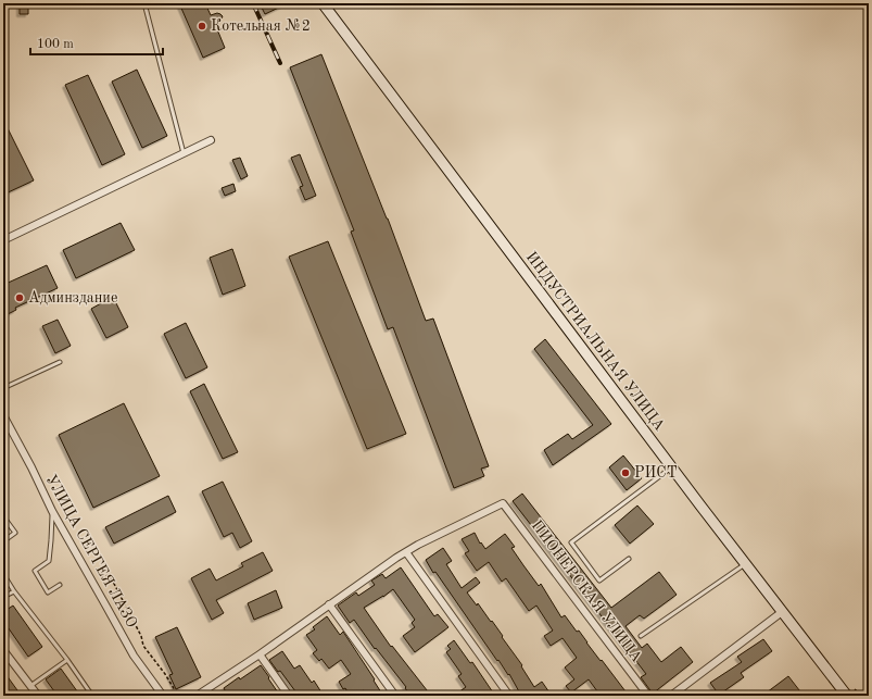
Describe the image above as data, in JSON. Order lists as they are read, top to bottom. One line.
{"streets":{"main road":["ИНДУСТРИАЛЬНАЯ УЛИЦА"],"street":["УЛИЦА СЕРГЕЯ ЛАЗО","ПИОНЕРСКАЯ УЛИЦА"]},"places":["Котельная №2","Админздание","РИСТ"],"scale_bar":"100 m"}
